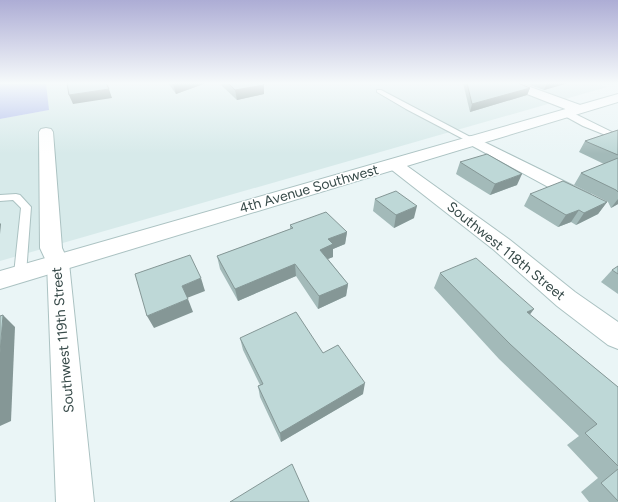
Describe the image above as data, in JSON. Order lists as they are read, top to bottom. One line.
{"streets":{"street":["4th Avenue Southwest","Southwest 118th Street","Southwest 119th Street"]},"crossings":[["4th Avenue Southwest","Southwest 118th Street"],["4th Avenue Southwest","Southwest 119th Street"]]}
